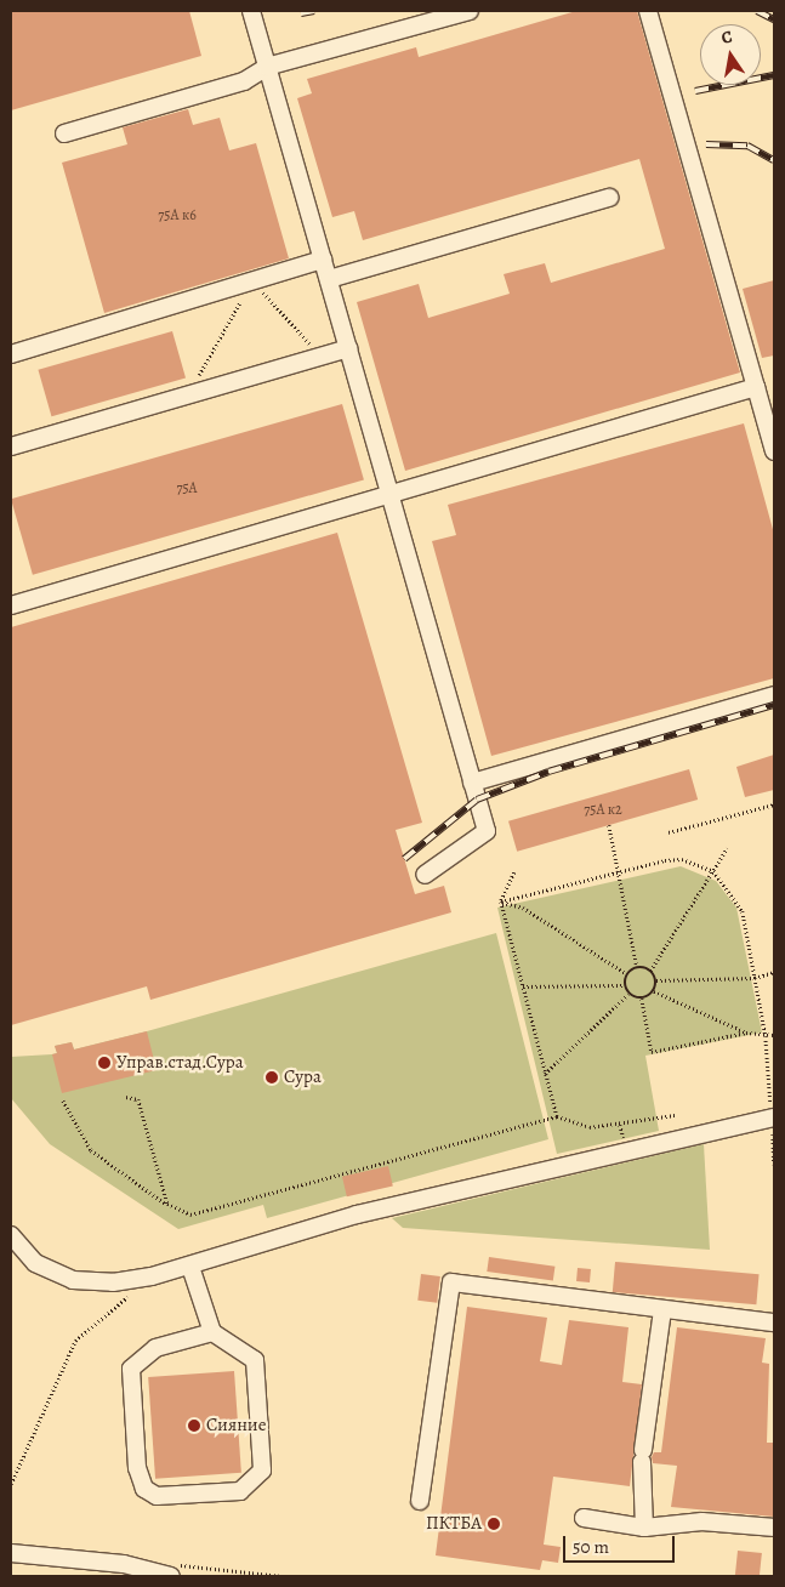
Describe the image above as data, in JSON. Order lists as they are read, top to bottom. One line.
{"places":["Управ.стад.Сура","Сура","Сияние","ПКТБА"],"house_numbers":["75А к6","75А","75А к2"],"scale_bar":"50 m","north":"top"}
